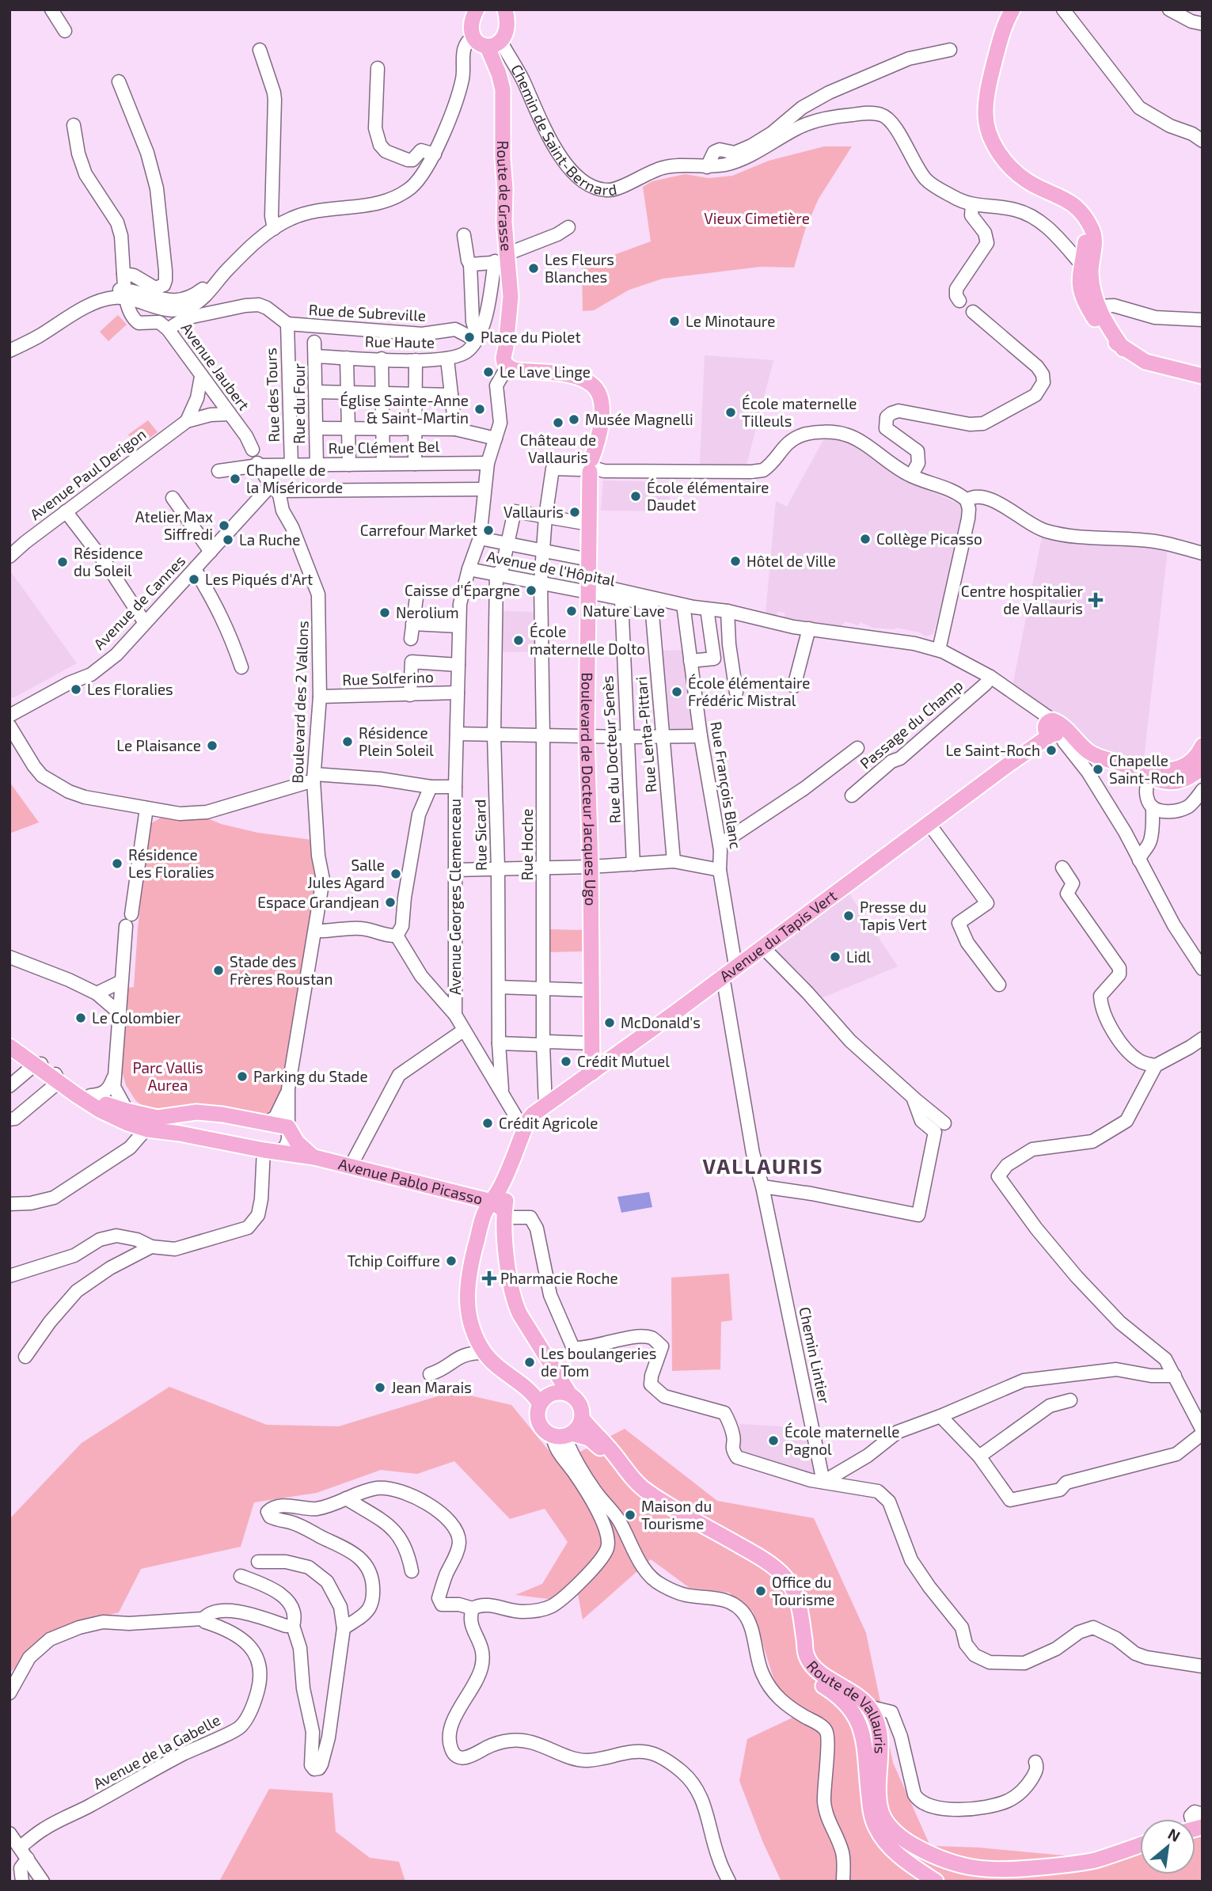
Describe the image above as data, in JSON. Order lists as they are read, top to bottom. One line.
{"streets":{"main road":["Route de Grasse","Boulevard de Docteur Jacques Ugo","Avenue du Tapis Vert","Avenue Pablo Picasso","Route de Vallauris"],"street":["Chemin de Saint-Bernard","Rue de Subreville","Rue Haute","Avenue Jaubert","Rue des Tours","Rue du Four","Rue Clément Bel","Avenue Paul Derigon","Avenue de l'Hôpital","Avenue de Cannes","Rue Solferino","Boulevard des 2 Vallons","Passage du Champ","Rue Lenta-Pittari","Rue du Docteur Senès","Rue François Blanc","Rue Sicard","Rue Hoche","Avenue Georges Clemenceau","Chemin Lintier","Avenue de la Gabelle"]},"crossings":[["Chemin de Saint-Bernard","Route de Grasse"],["Rue de Subreville","Rue Haute"],["Rue de Subreville","Rue des Tours"],["Rue Haute","Rue du Four"],["Avenue Jaubert","Avenue Paul Derigon"],["Rue des Tours","Rue Clément Bel"],["Rue du Four","Rue Clément Bel"],["Rue Clément Bel","Boulevard des 2 Vallons"],["Rue Clément Bel","Avenue Georges Clemenceau"],["Avenue de l'Hôpital","Passage du Champ"],["Avenue de l'Hôpital","Rue Lenta-Pittari"],["Avenue de l'Hôpital","Rue du Docteur Senès"],["Avenue de l'Hôpital","Rue François Blanc"],["Avenue de l'Hôpital","Boulevard de Docteur Jacques Ugo"],["Avenue de l'Hôpital","Rue Sicard"],["Avenue de l'Hôpital","Rue Hoche"],["Avenue de l'Hôpital","Avenue Georges Clemenceau"],["Avenue de l'Hôpital","Avenue du Tapis Vert"],["Avenue de Cannes","Boulevard des 2 Vallons"],["Rue Solferino","Boulevard des 2 Vallons"],["Rue Solferino","Avenue Georges Clemenceau"],["Rue François Blanc","Avenue du Tapis Vert"],["Boulevard de Docteur Jacques Ugo","Rue Hoche"],["Boulevard de Docteur Jacques Ugo","Avenue Georges Clemenceau"],["Boulevard de Docteur Jacques Ugo","Avenue du Tapis Vert"],["Rue Sicard","Rue Hoche"],["Rue Sicard","Avenue Georges Clemenceau"],["Rue Hoche","Avenue du Tapis Vert"],["Avenue Georges Clemenceau","Avenue du Tapis Vert"],["Avenue du Tapis Vert","Chemin Lintier"]],"districts":["VALLAURIS"],"parks":["Vieux Cimetière","Parc Vallis Aurea"],"places":{"other":["Les Fleurs Blanches","Le Minotaure","Place du Piolet","Le Lave Linge","Église Sainte-Anne & Saint-Martin","École maternelle Tilleuls","Musée Magnelli","Château de Vallauris","Chapelle de la Miséricorde","École élémentaire Daudet","Vallauris","Atelier Max Siffredi","Carrefour Market","Collège Picasso","La Ruche","Hôtel de Ville","Résidence du Soleil","Les Piqués d'Art","Caisse d'Épargne","Nature Lave","Nerolium","École maternelle Dolto","Les Floralies","École élémentaire Frédéric Mistral","Résidence Plein Soleil","Le Plaisance","Le Saint-Roch","Chapelle Saint-Roch","Résidence Les Floralies","Salle Jules Agard","Espace Grandjean","Presse du Tapis Vert","Lidl","Stade des Frères Roustan","Le Colombier","McDonald's","Crédit Mutuel","Parking du Stade","Crédit Agricole","Tchip Coiffure","Les boulangeries de Tom","Jean Marais","École maternelle Pagnol","Maison du Tourisme","Office du Tourisme"],"health":["Centre hospitalier de Vallauris","Pharmacie Roche"]},"north":"top right"}
